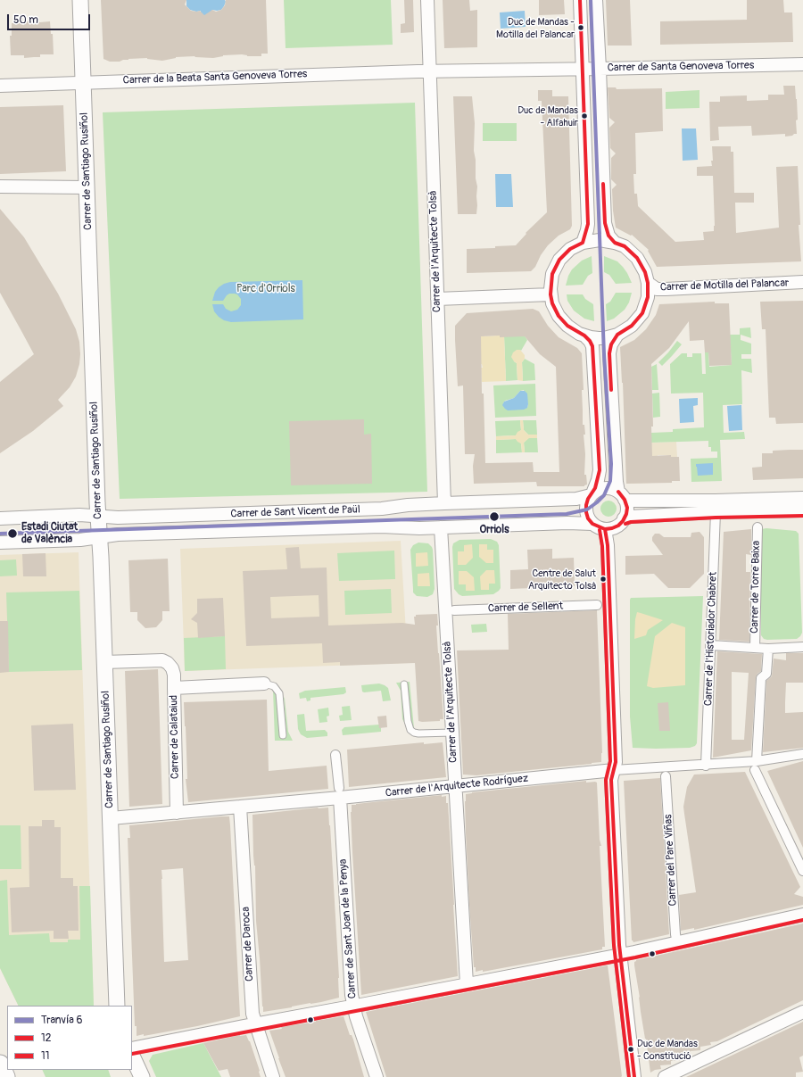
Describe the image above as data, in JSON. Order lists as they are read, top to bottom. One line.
{"streets":{"street":["Carrer de Santa Genoveva Torres","Carrer de la Beata Santa Genoveva Torres","Carrer de Santiago Rusiñol","Carrer de l'Arquitecte Tolsà","Carrer de Motilla del Palancar","Carrer de Sant Vicent de Paül","Carrer de Torre Baixa","Carrer de Sellent","Carrer de l'Historiador Chabret","Carrer de Calataiud","Carrer de l'Arquitecte Rodríguez","Carrer del Pare Viñas","Carrer de Sant Joan de la Penya","Carrer de Daroca"]},"crossings":[["Carrer de Santa Genoveva Torres","Carrer de la Beata Santa Genoveva Torres"],["Carrer de Santa Genoveva Torres","Carrer de l'Arquitecte Tolsà"],["Carrer de la Beata Santa Genoveva Torres","Carrer de Santiago Rusiñol"],["Carrer de la Beata Santa Genoveva Torres","Carrer de l'Arquitecte Tolsà"],["Carrer de Santiago Rusiñol","Carrer de Sant Vicent de Paül"],["Carrer de Santiago Rusiñol","Carrer de Calataiud"],["Carrer de Santiago Rusiñol","Carrer de l'Arquitecte Rodríguez"],["Carrer de l'Arquitecte Tolsà","Carrer de Sant Vicent de Paül"],["Carrer de l'Arquitecte Tolsà","Carrer de l'Arquitecte Rodríguez"],["Carrer de l'Historiador Chabret","Carrer de l'Arquitecte Rodríguez"],["Carrer de Calataiud","Carrer de l'Arquitecte Rodríguez"],["Carrer de l'Arquitecte Rodríguez","Carrer de Sant Joan de la Penya"],["Carrer de l'Arquitecte Rodríguez","Carrer de Daroca"]],"parks":["Parc d'Orriols"],"places":["Duc de Mandas - Motilla del Palancar","Duc de Mandas - Alfahuir","Orriols","Estadi Ciutat de València","Centre de Salut Arquitecto Tolsà","Duc de Mandas - Constitució"],"lines":["tram line 6","transit line 12","transit line 11"],"legend":["Tranvía 6","12","11"],"scale_bar":"50 m"}
